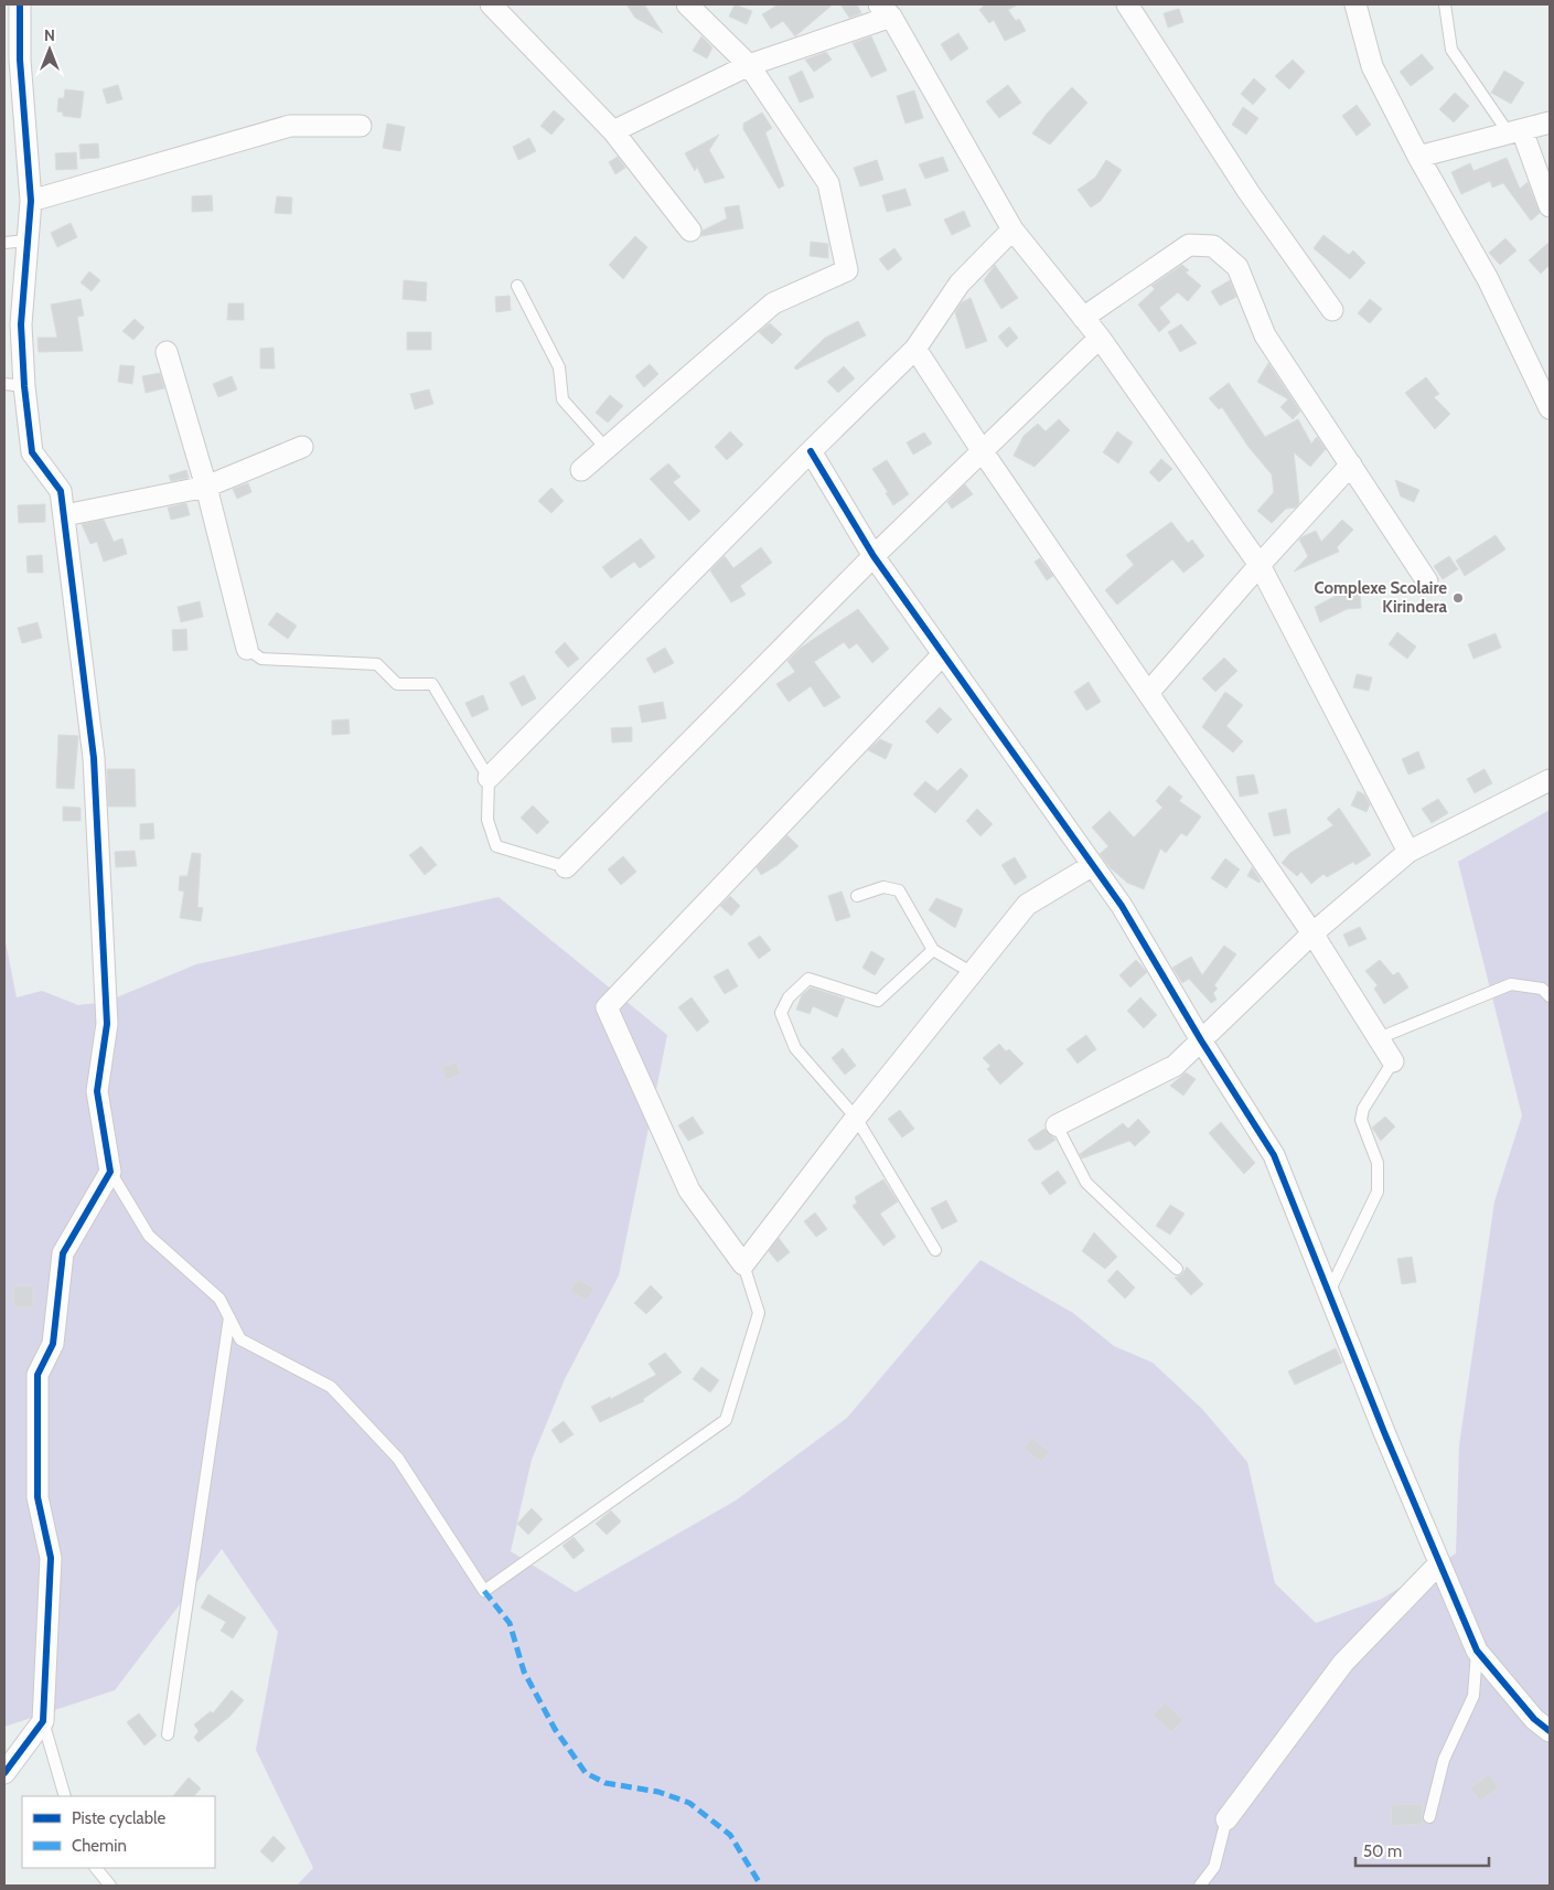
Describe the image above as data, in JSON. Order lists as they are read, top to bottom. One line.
{"places":["Complexe Scolaire Kirindera"],"legend":["Piste cyclable","Chemin"],"scale_bar":"50 m","north":"top"}
